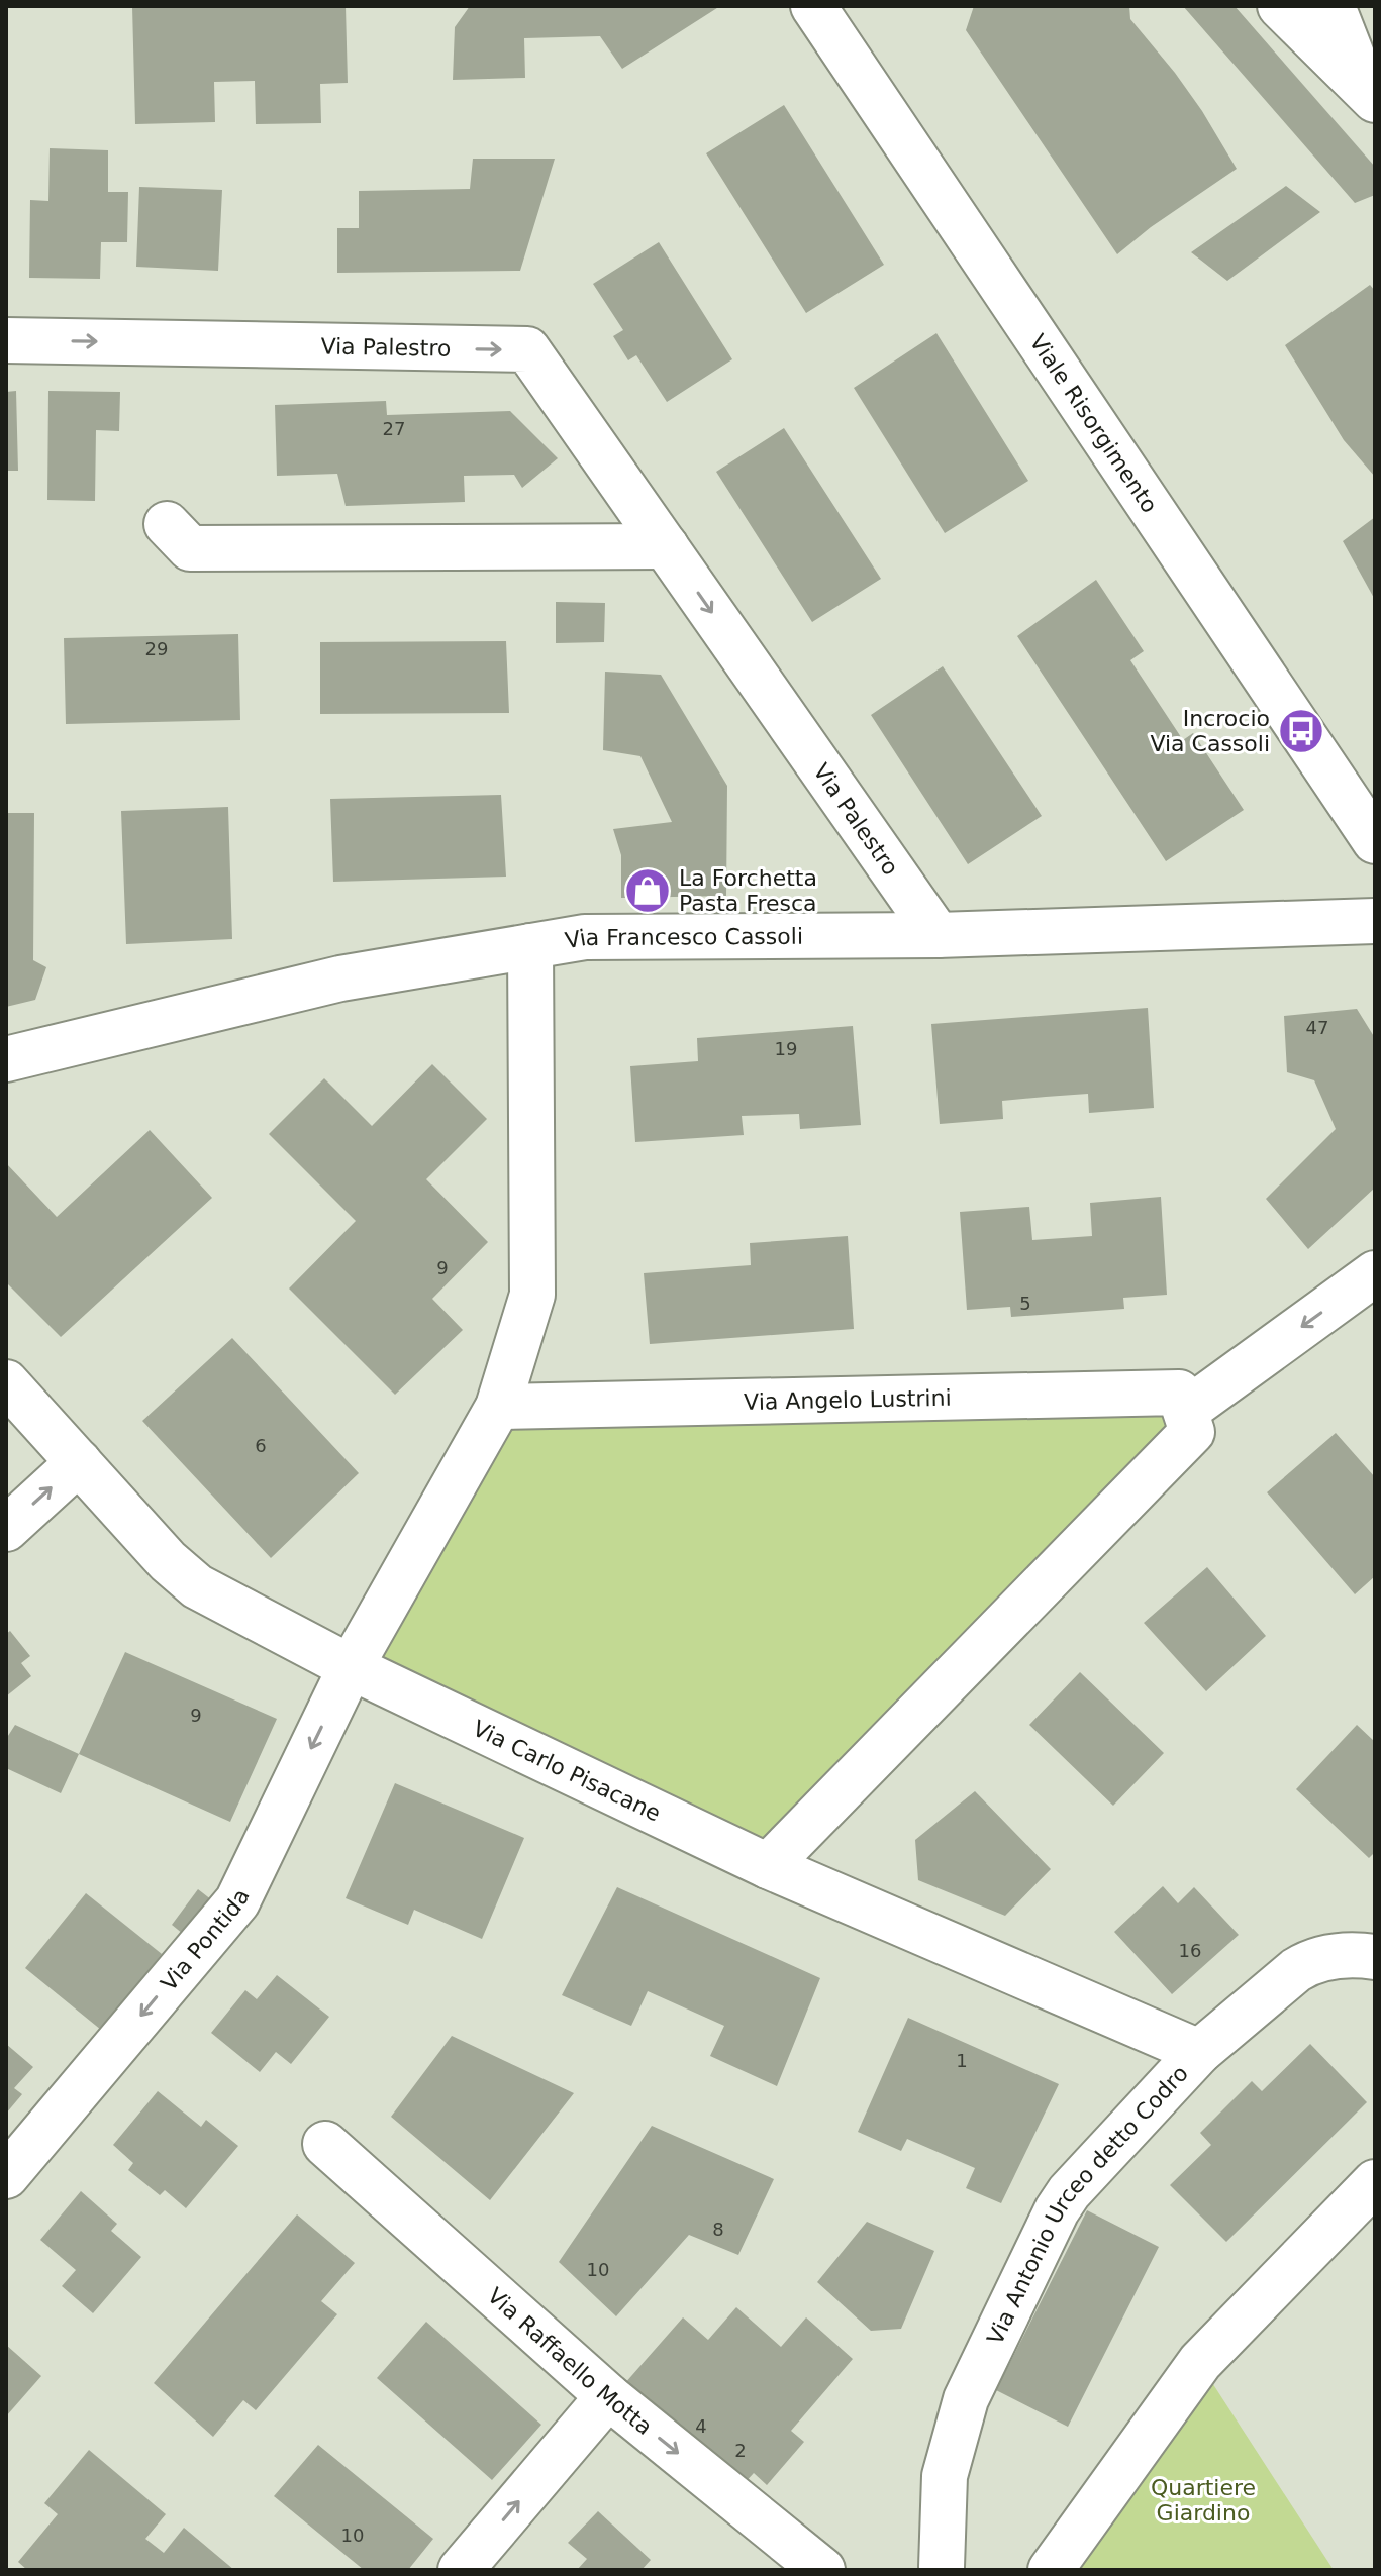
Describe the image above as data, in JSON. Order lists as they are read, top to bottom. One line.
{"streets":{"street":["Via Palestro","Viale Risorgimento","Via Francesco Cassoli","Via Angelo Lustrini","Via Carlo Pisacane","Via Pontida","Via Antonio Urceo detto Codro","Via Raffaello Motta"]},"crossings":[["Via Palestro","Via Francesco Cassoli"],["Via Carlo Pisacane","Via Pontida"],["Via Carlo Pisacane","Via Antonio Urceo detto Codro"]],"one_way":["Via Palestro","Via Pontida","Via Raffaello Motta"],"parks":["Quartiere Giardino"],"places":{"bus stop":["Incrocio Via Cassoli"],"shop":["La Forchetta Pasta Fresca"]},"house_numbers":["27","29","47","19","9","5","6","9","16","1","8","10","4","2","10"]}
